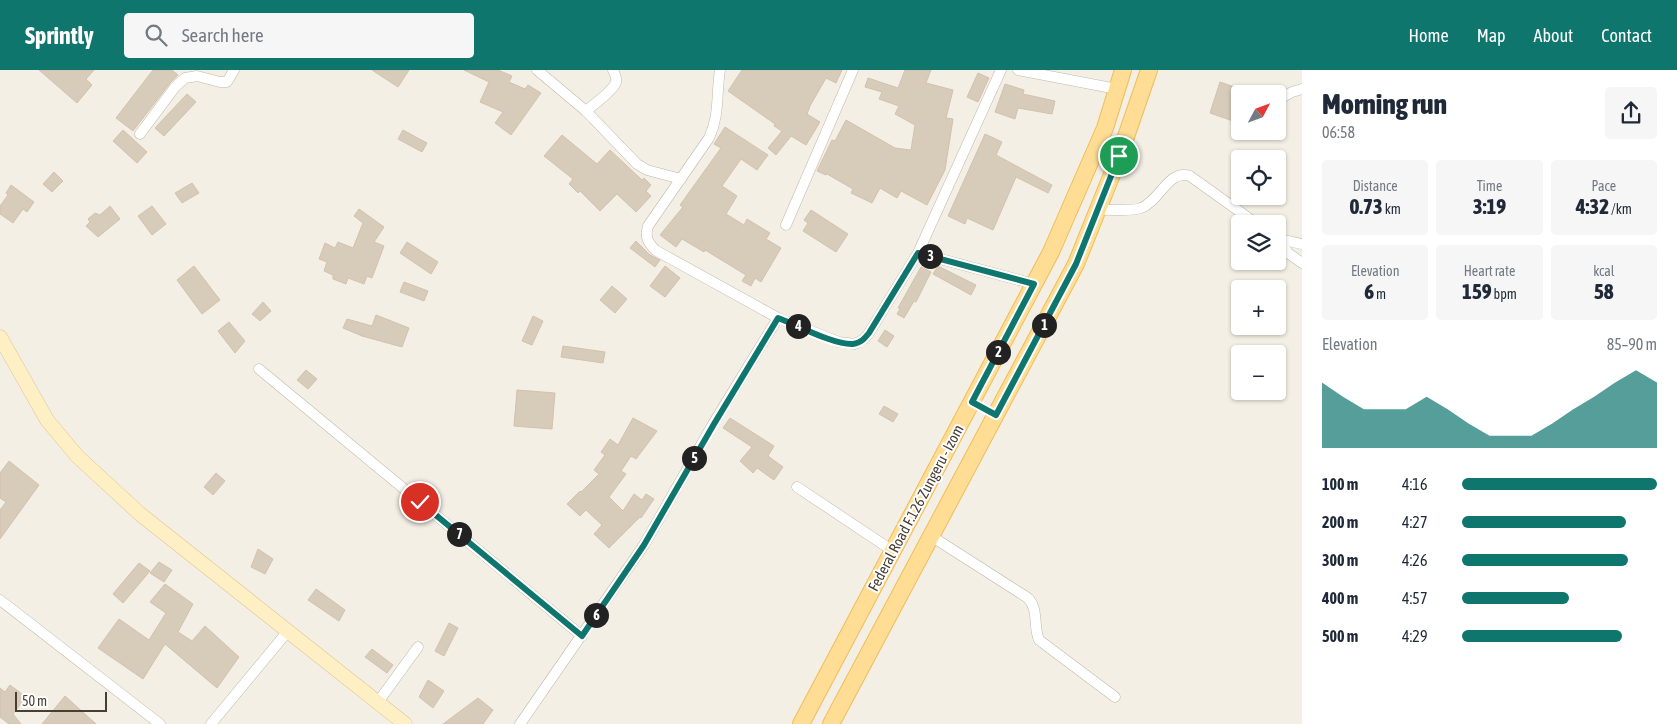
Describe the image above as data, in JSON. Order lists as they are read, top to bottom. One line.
{"streets":{"main road":["Federal Road F.126 Zungeru - Izom"]},"scale_bar":"50 m","north":"top right","page":{"header":"Sprintly","search":"Search here","nav":["Home","Map","About","Contact"],"heading":["Morning run","06:58"],"map_buttons":["+","−"],"stats":[["Distance","0.73 km"],["Time","3:19"],["Pace","4:32 /km"],["Elevation","6 m"],["Heart rate","159 bpm"],["kcal","58"]],"pins":["3","1","4","2","5","7","6"],"chart":["Elevation","85–90 m"],"list":[{"name":"100 m","note":"4:16"},{"name":"200 m","note":"4:27"},{"name":"300 m","note":"4:26"},{"name":"400 m","note":"4:57"},{"name":"500 m","note":"4:29"}],"scale":"50 m"}}
